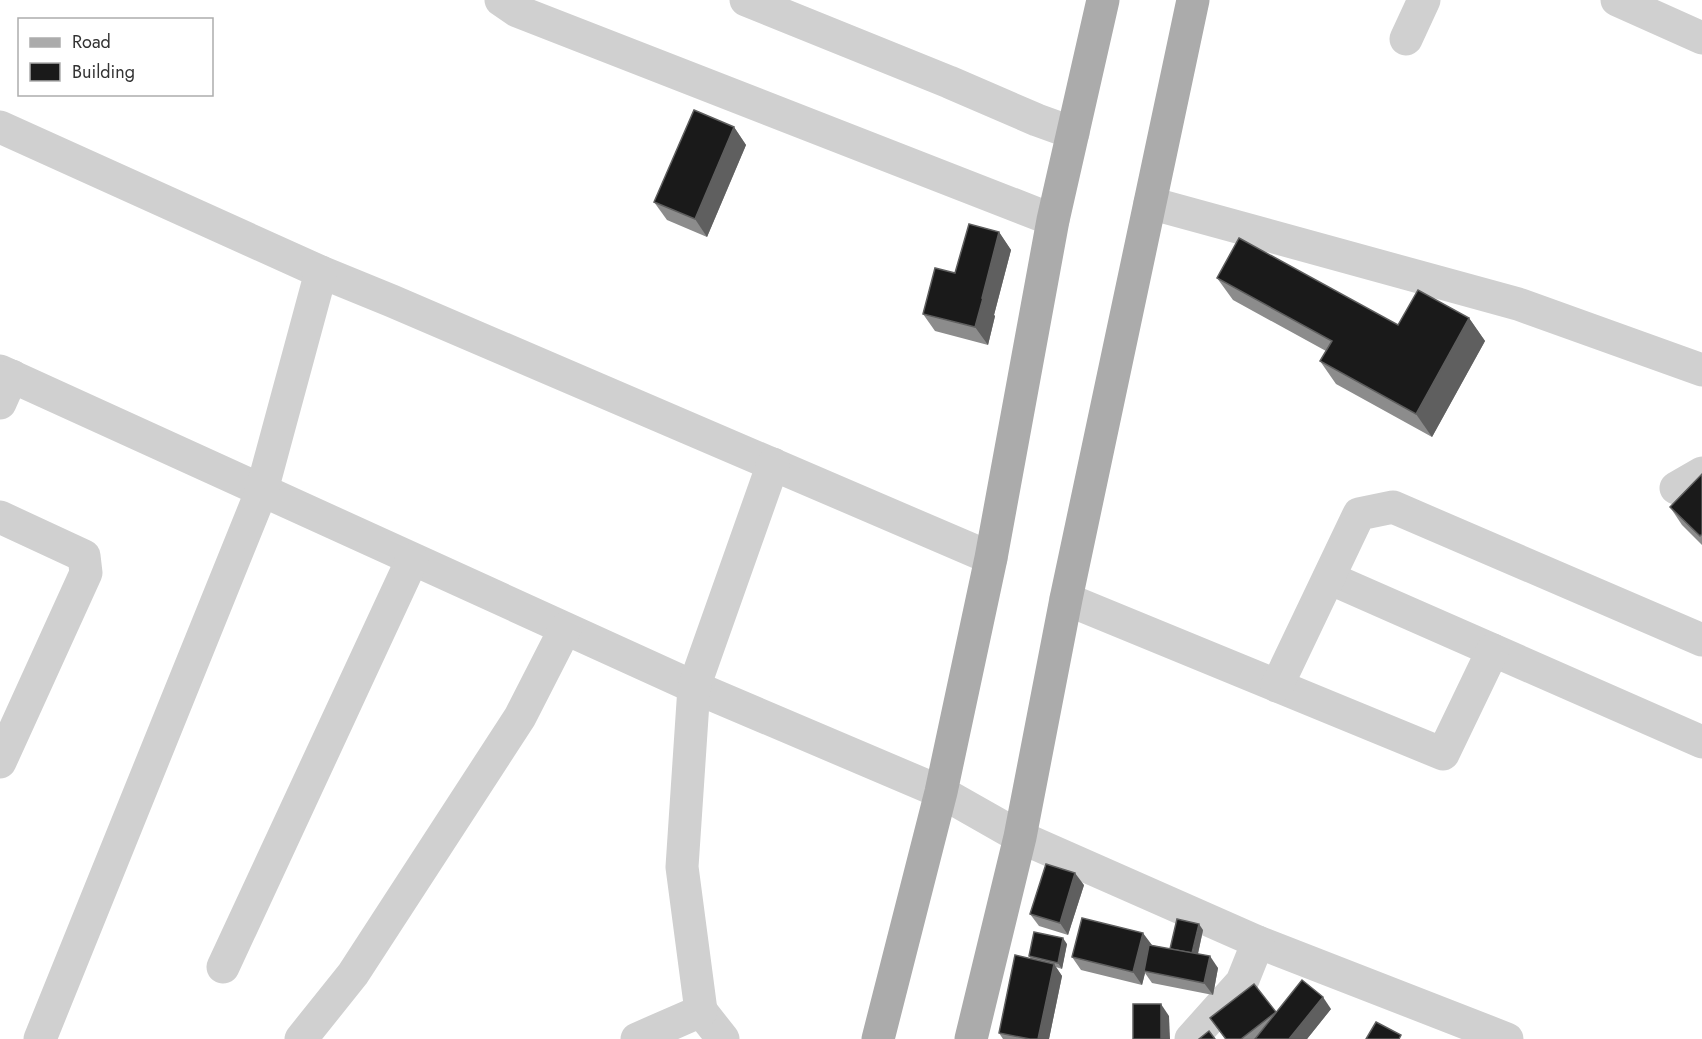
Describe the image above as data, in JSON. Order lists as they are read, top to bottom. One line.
{"legend":["Road","Building"]}
